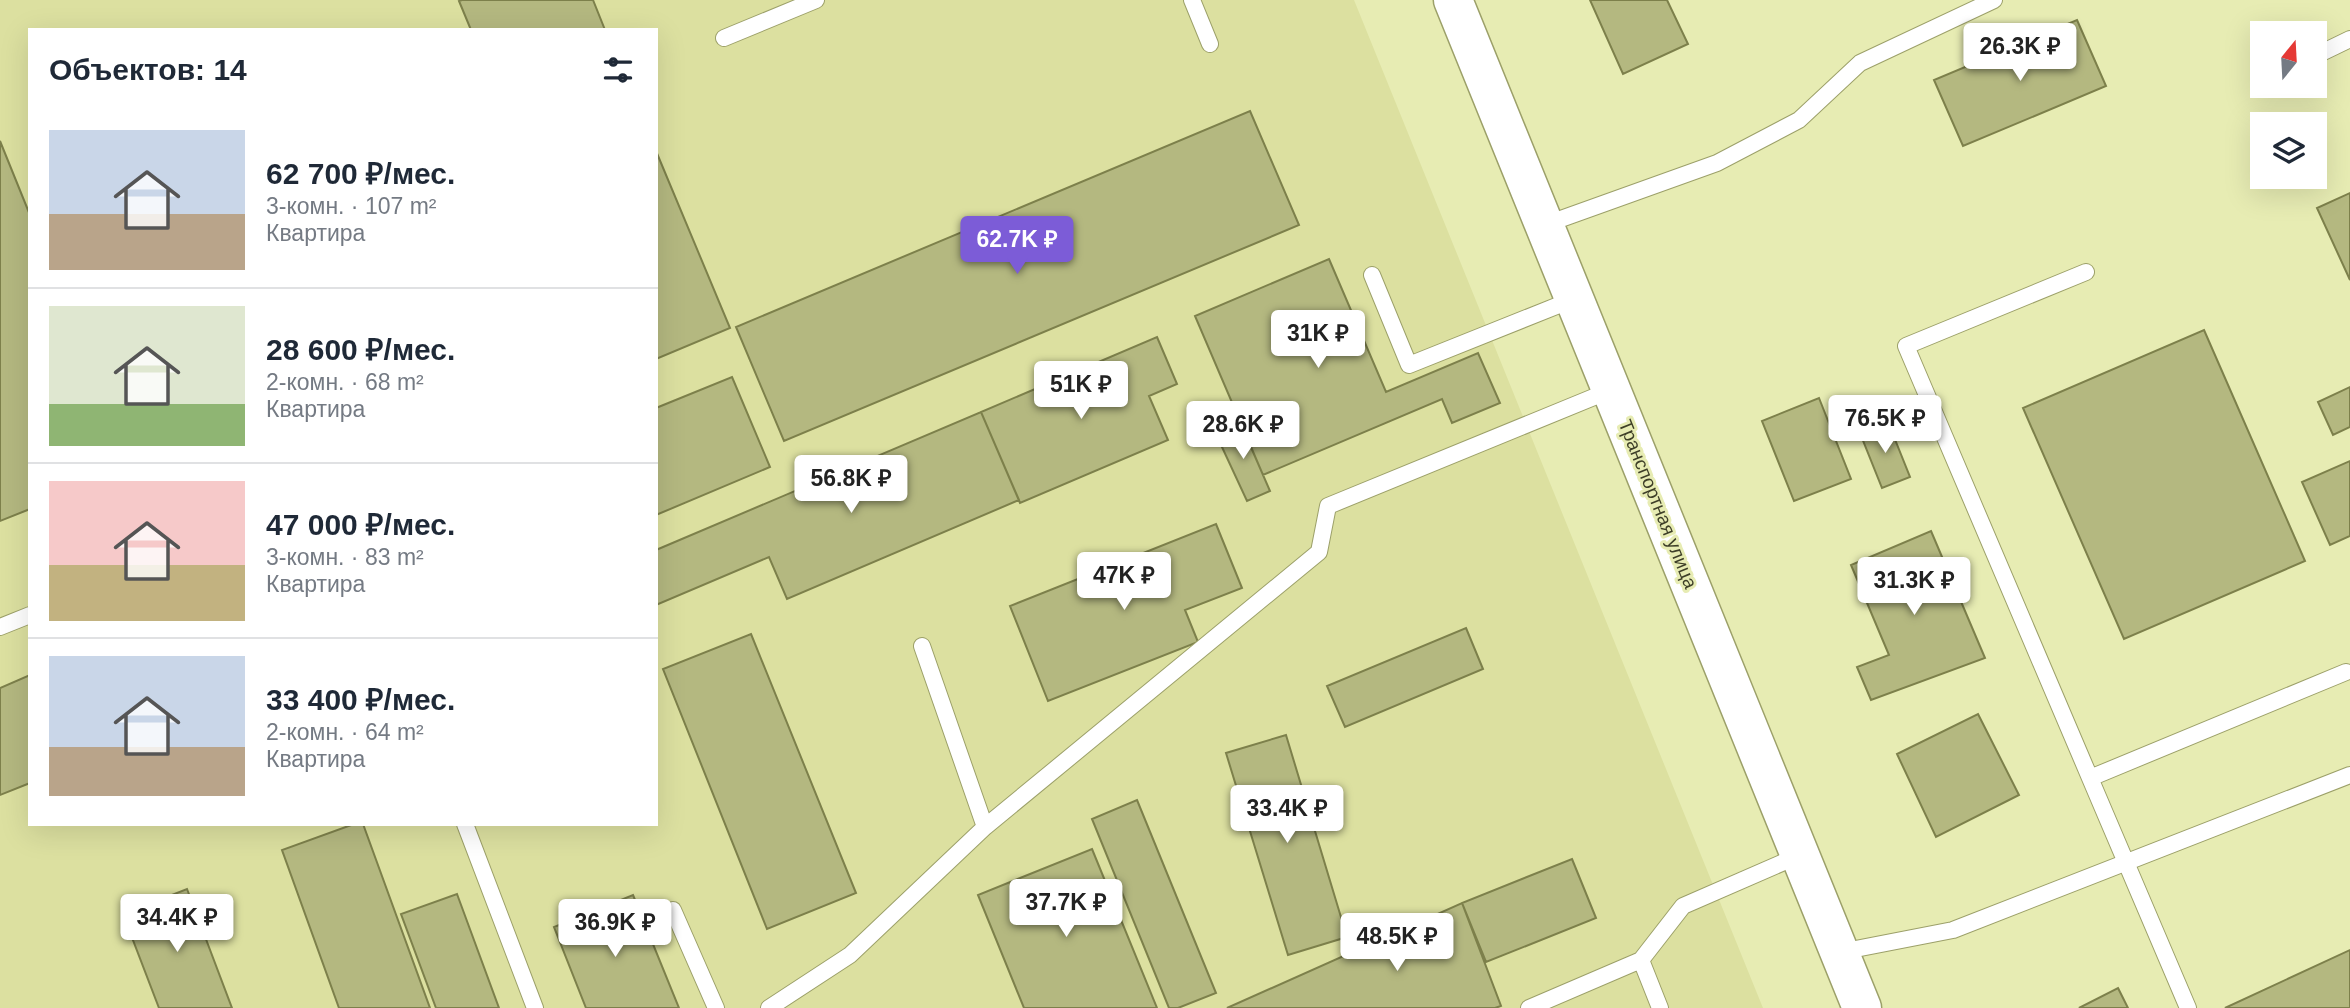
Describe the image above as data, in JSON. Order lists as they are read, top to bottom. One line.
{"streets":{"main road":["Транспортная улица"]},"north":"top","page":{"price":["26.3K ₽","62.7K ₽","31K ₽","51K ₽","76.5K ₽","28.6K ₽","56.8K ₽","47K ₽","31.3K ₽","33.4K ₽","37.7K ₽","34.4K ₽","36.9K ₽","48.5K ₽"],"heading":"Объектов: 14","list":[{"name":"62 700 ₽/мес.","note":"3-комн. · 107 m² · Квартира"},{"name":"28 600 ₽/мес.","note":"2-комн. · 68 m² · Квартира"},{"name":"47 000 ₽/мес.","note":"3-комн. · 83 m² · Квартира"},{"name":"33 400 ₽/мес.","note":"2-комн. · 64 m² · Квартира"}]}}
